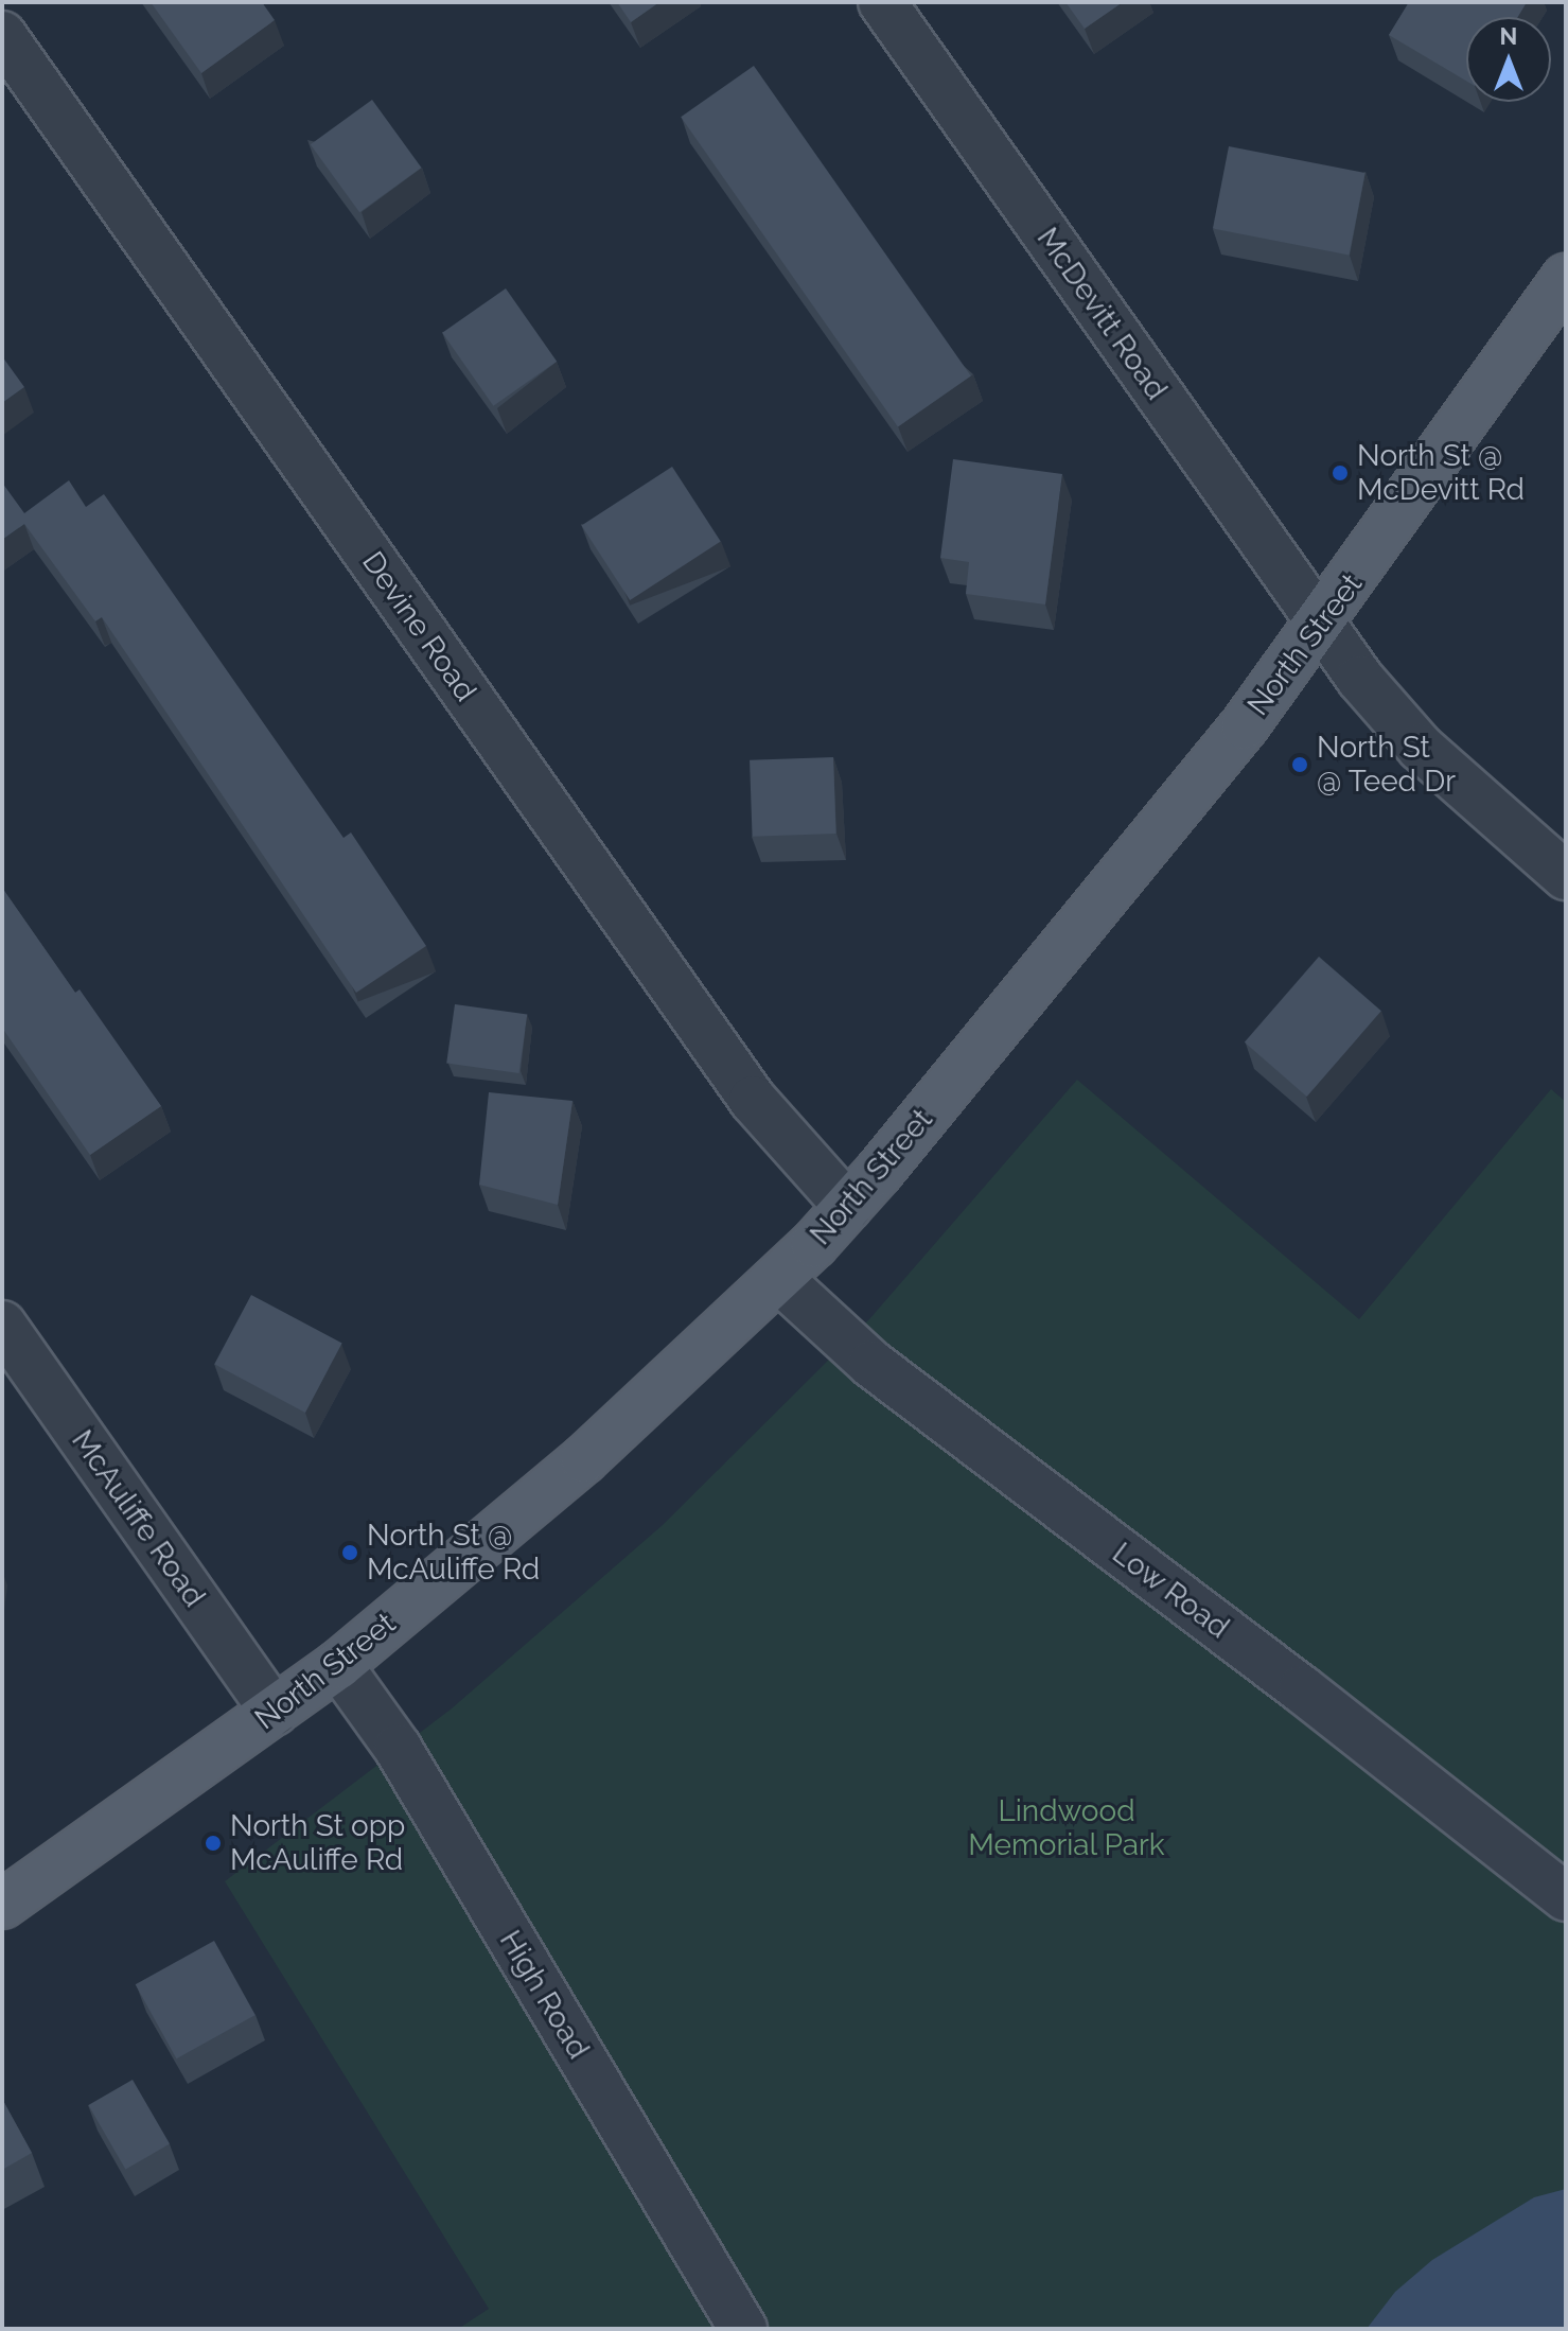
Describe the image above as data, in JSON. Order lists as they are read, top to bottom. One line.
{"streets":{"main road":["North Street"],"street":["McDevitt Road","Devine Road","McAuliffe Road","Low Road","High Road"]},"crossings":[["McDevitt Road","North Street"],["Devine Road","North Street"],["North Street","McAuliffe Road"],["North Street","Low Road"],["North Street","High Road"]],"parks":["Lindwood Memorial Park"],"places":["North St @ McDevitt Rd","North St @ Teed Dr","North St @ McAuliffe Rd","North St opp McAuliffe Rd"],"north":"top"}
